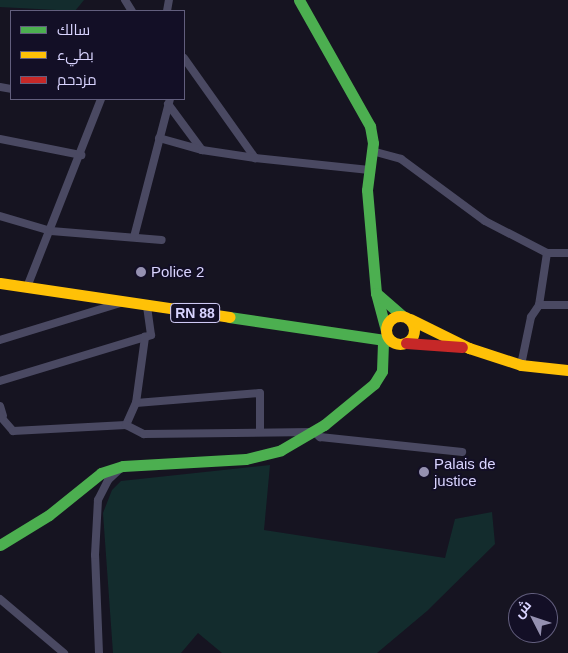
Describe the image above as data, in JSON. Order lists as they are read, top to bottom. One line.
{"streets":{"street":["RN 88"]},"places":["Police 2","Palais de justice"],"legend":["سالك","بطيء","مزدحم"],"north":"top left"}
